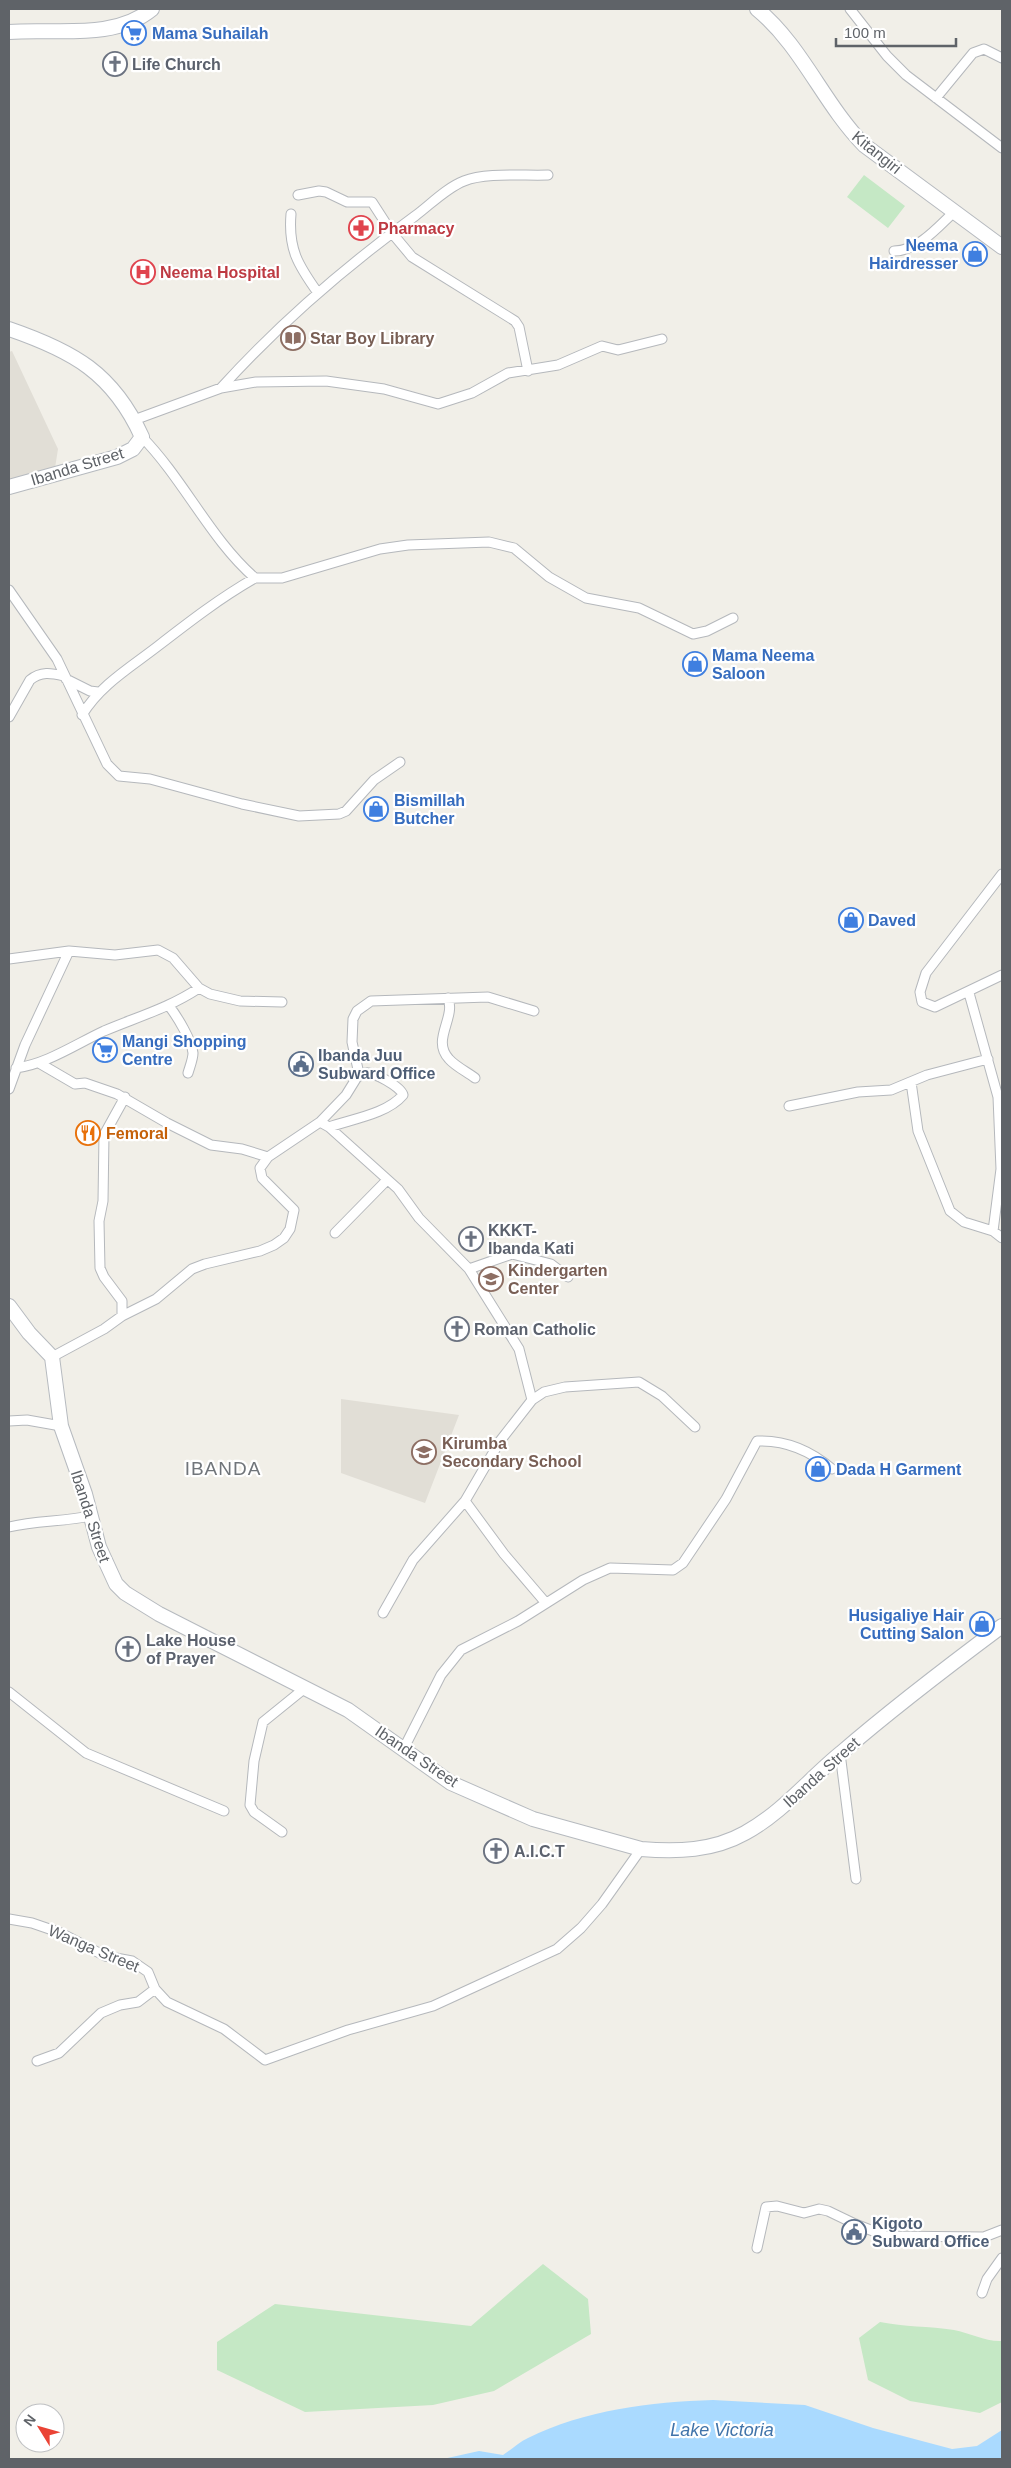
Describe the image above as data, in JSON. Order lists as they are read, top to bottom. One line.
{"streets":{"street":["Kitangiri","Ibanda Street","Wanga Street"]},"crossings":[["Ibanda Street","Wanga Street"]],"districts":["IBANDA"],"water":["Lake Victoria"],"places":{"supermarket":["Mama Suhailah","Mangi Shopping Centre"],"church":["Life Church","KKKT- Ibanda Kati","Roman Catholic","Lake House of Prayer","A.I.C.T"],"pharmacy":["Pharmacy"],"shop":["Neema Hairdresser","Mama Neema Saloon","Bismillah Butcher","Daved","Dada H Garment","Husigaliye Hair Cutting Salon"],"hospital":["Neema Hospital"],"library":["Star Boy Library"],"public building":["Ibanda Juu Subward Office","Kigoto Subward Office"],"restaurant":["Femoral"],"school or university":["Kindergarten Center","Kirumba Secondary School"]},"scale_bar":"100 m","north":"top left"}
